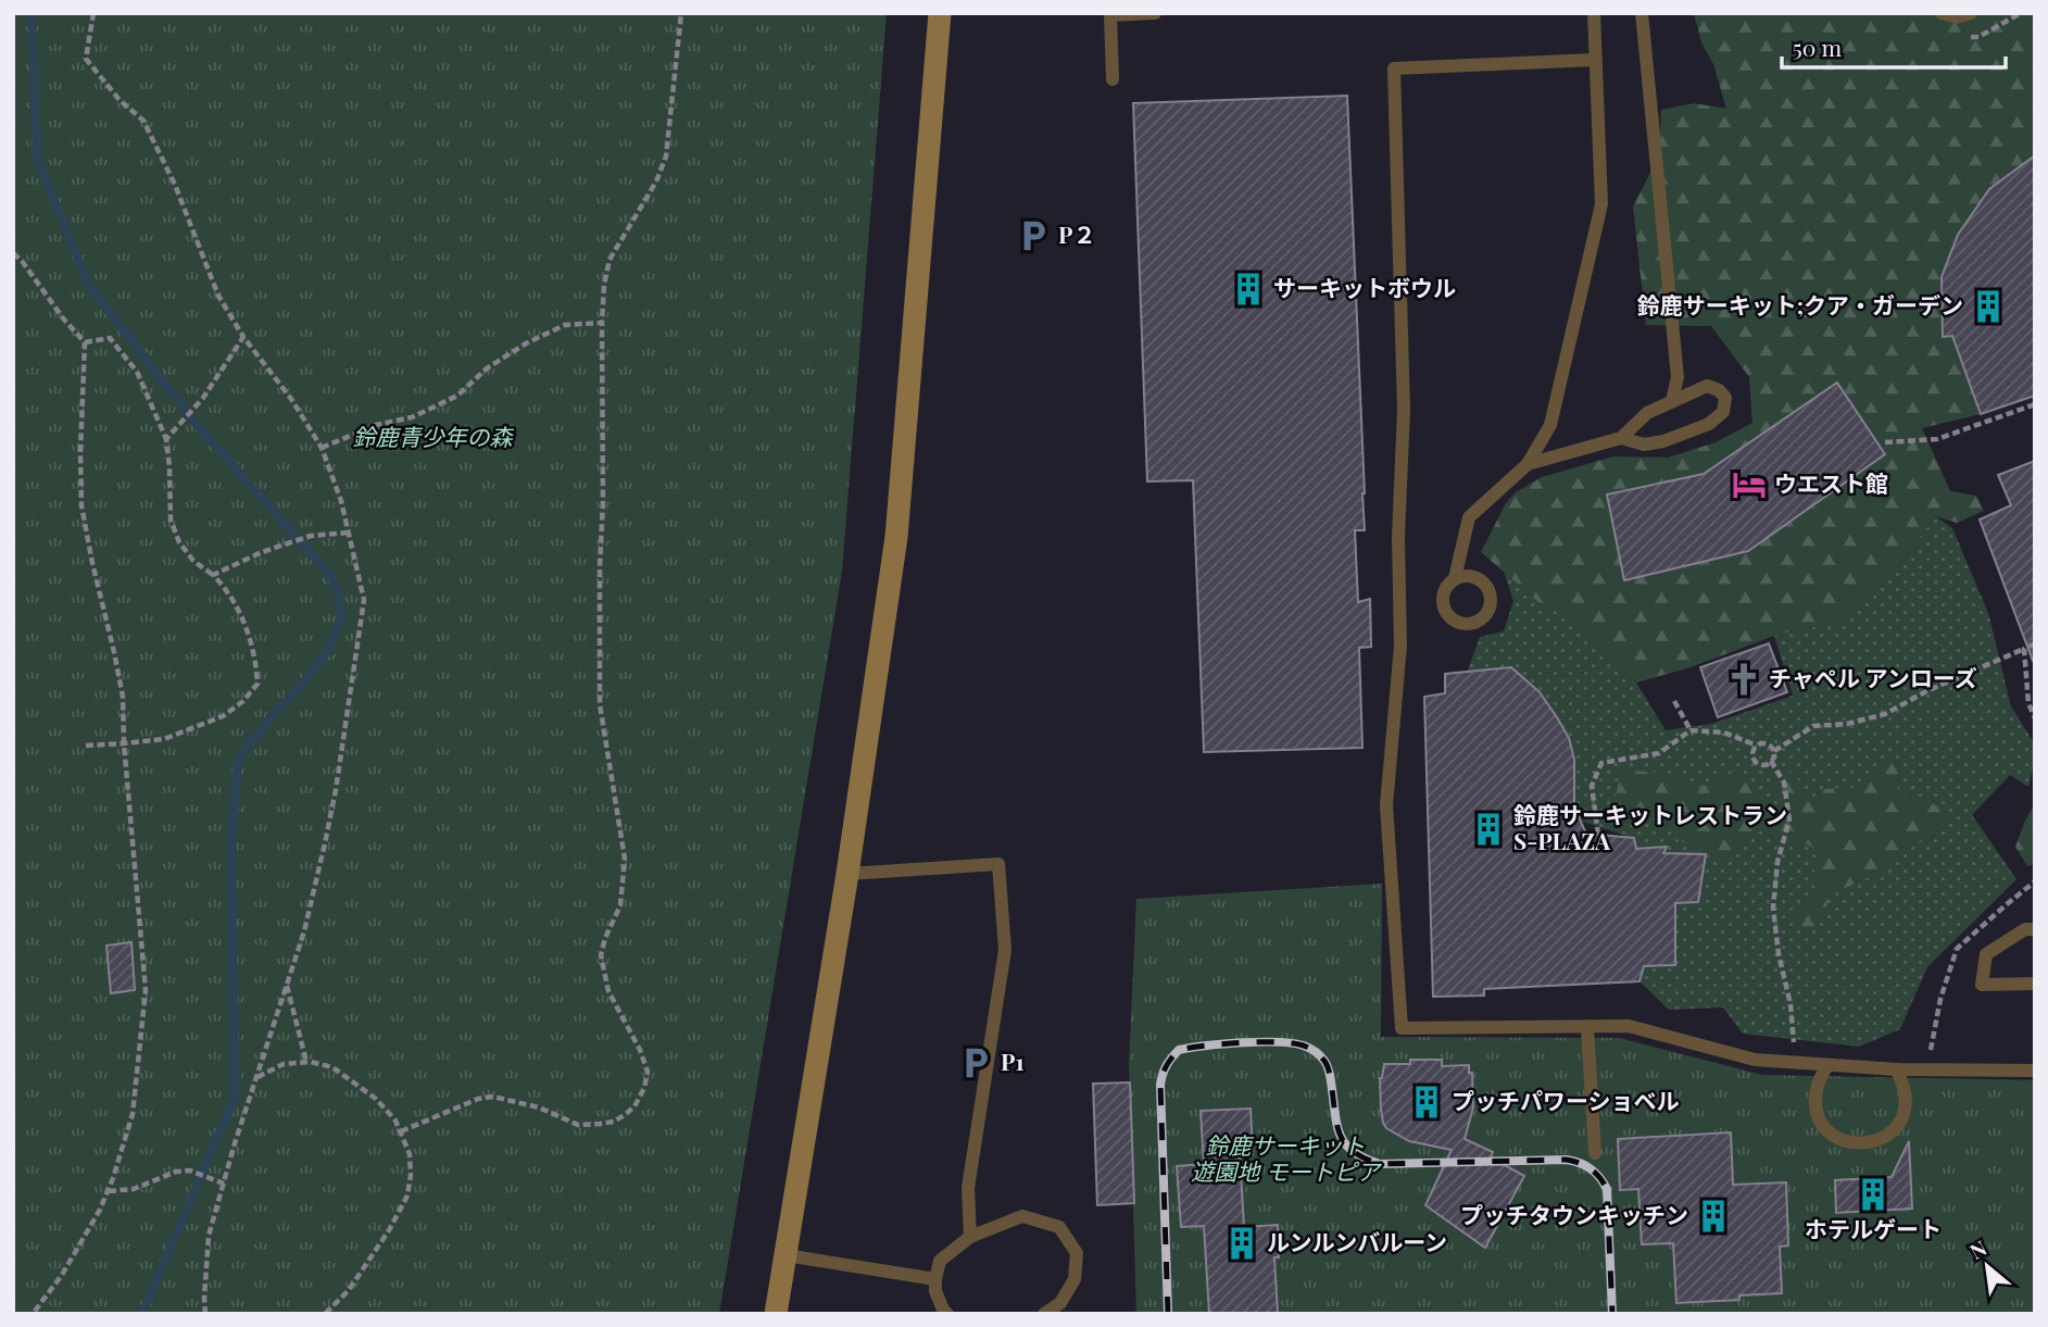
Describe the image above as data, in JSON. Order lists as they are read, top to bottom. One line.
{"parks":["鈴鹿青少年の森","鈴鹿サーキット 遊園地 モートピア"],"places":{"parking":["P２","P1"],"building":["サーキットボウル","鈴鹿サーキット;クア・ガーデン","鈴鹿サーキットレストラン S-PLAZA","プッチパワーショベル","ホテルゲート","プッチタウンキッチン","ルンルンバルーン"],"hotel":["ウエスト館"],"church":["チャペル アンローズ"]},"scale_bar":"50 m","north":"top left"}
